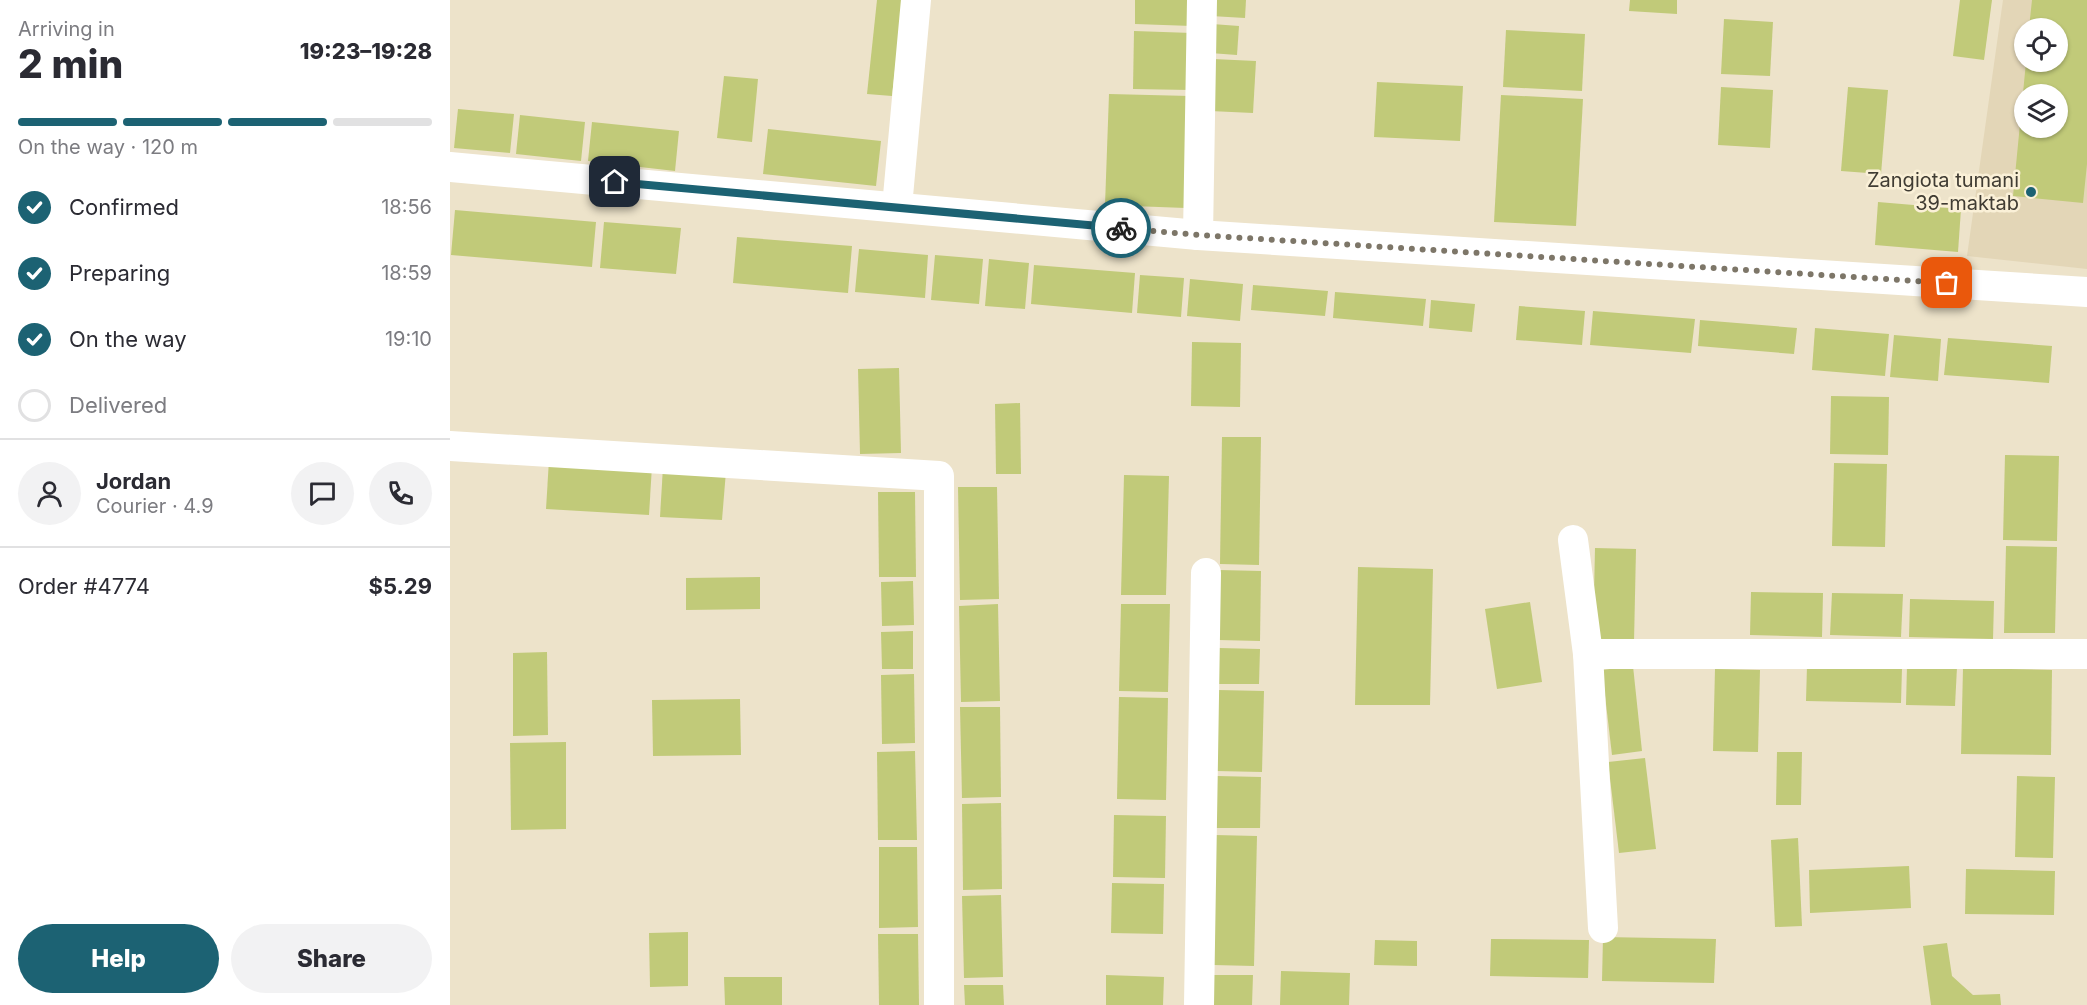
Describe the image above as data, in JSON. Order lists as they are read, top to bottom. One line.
{"places":["Zangiota tumani 39-maktab"],"page":{"heading":["2 min","Arriving in","19:23–19:28"],"panel":["Jordan","Courier · 4.9","Order #4774","$5.29"],"bar":"On the way · 120 m","list":[["Confirmed","18:56"],["Preparing","18:59"],["On the way","19:10"],"Delivered"],"buttons":["Help","Share"]}}
